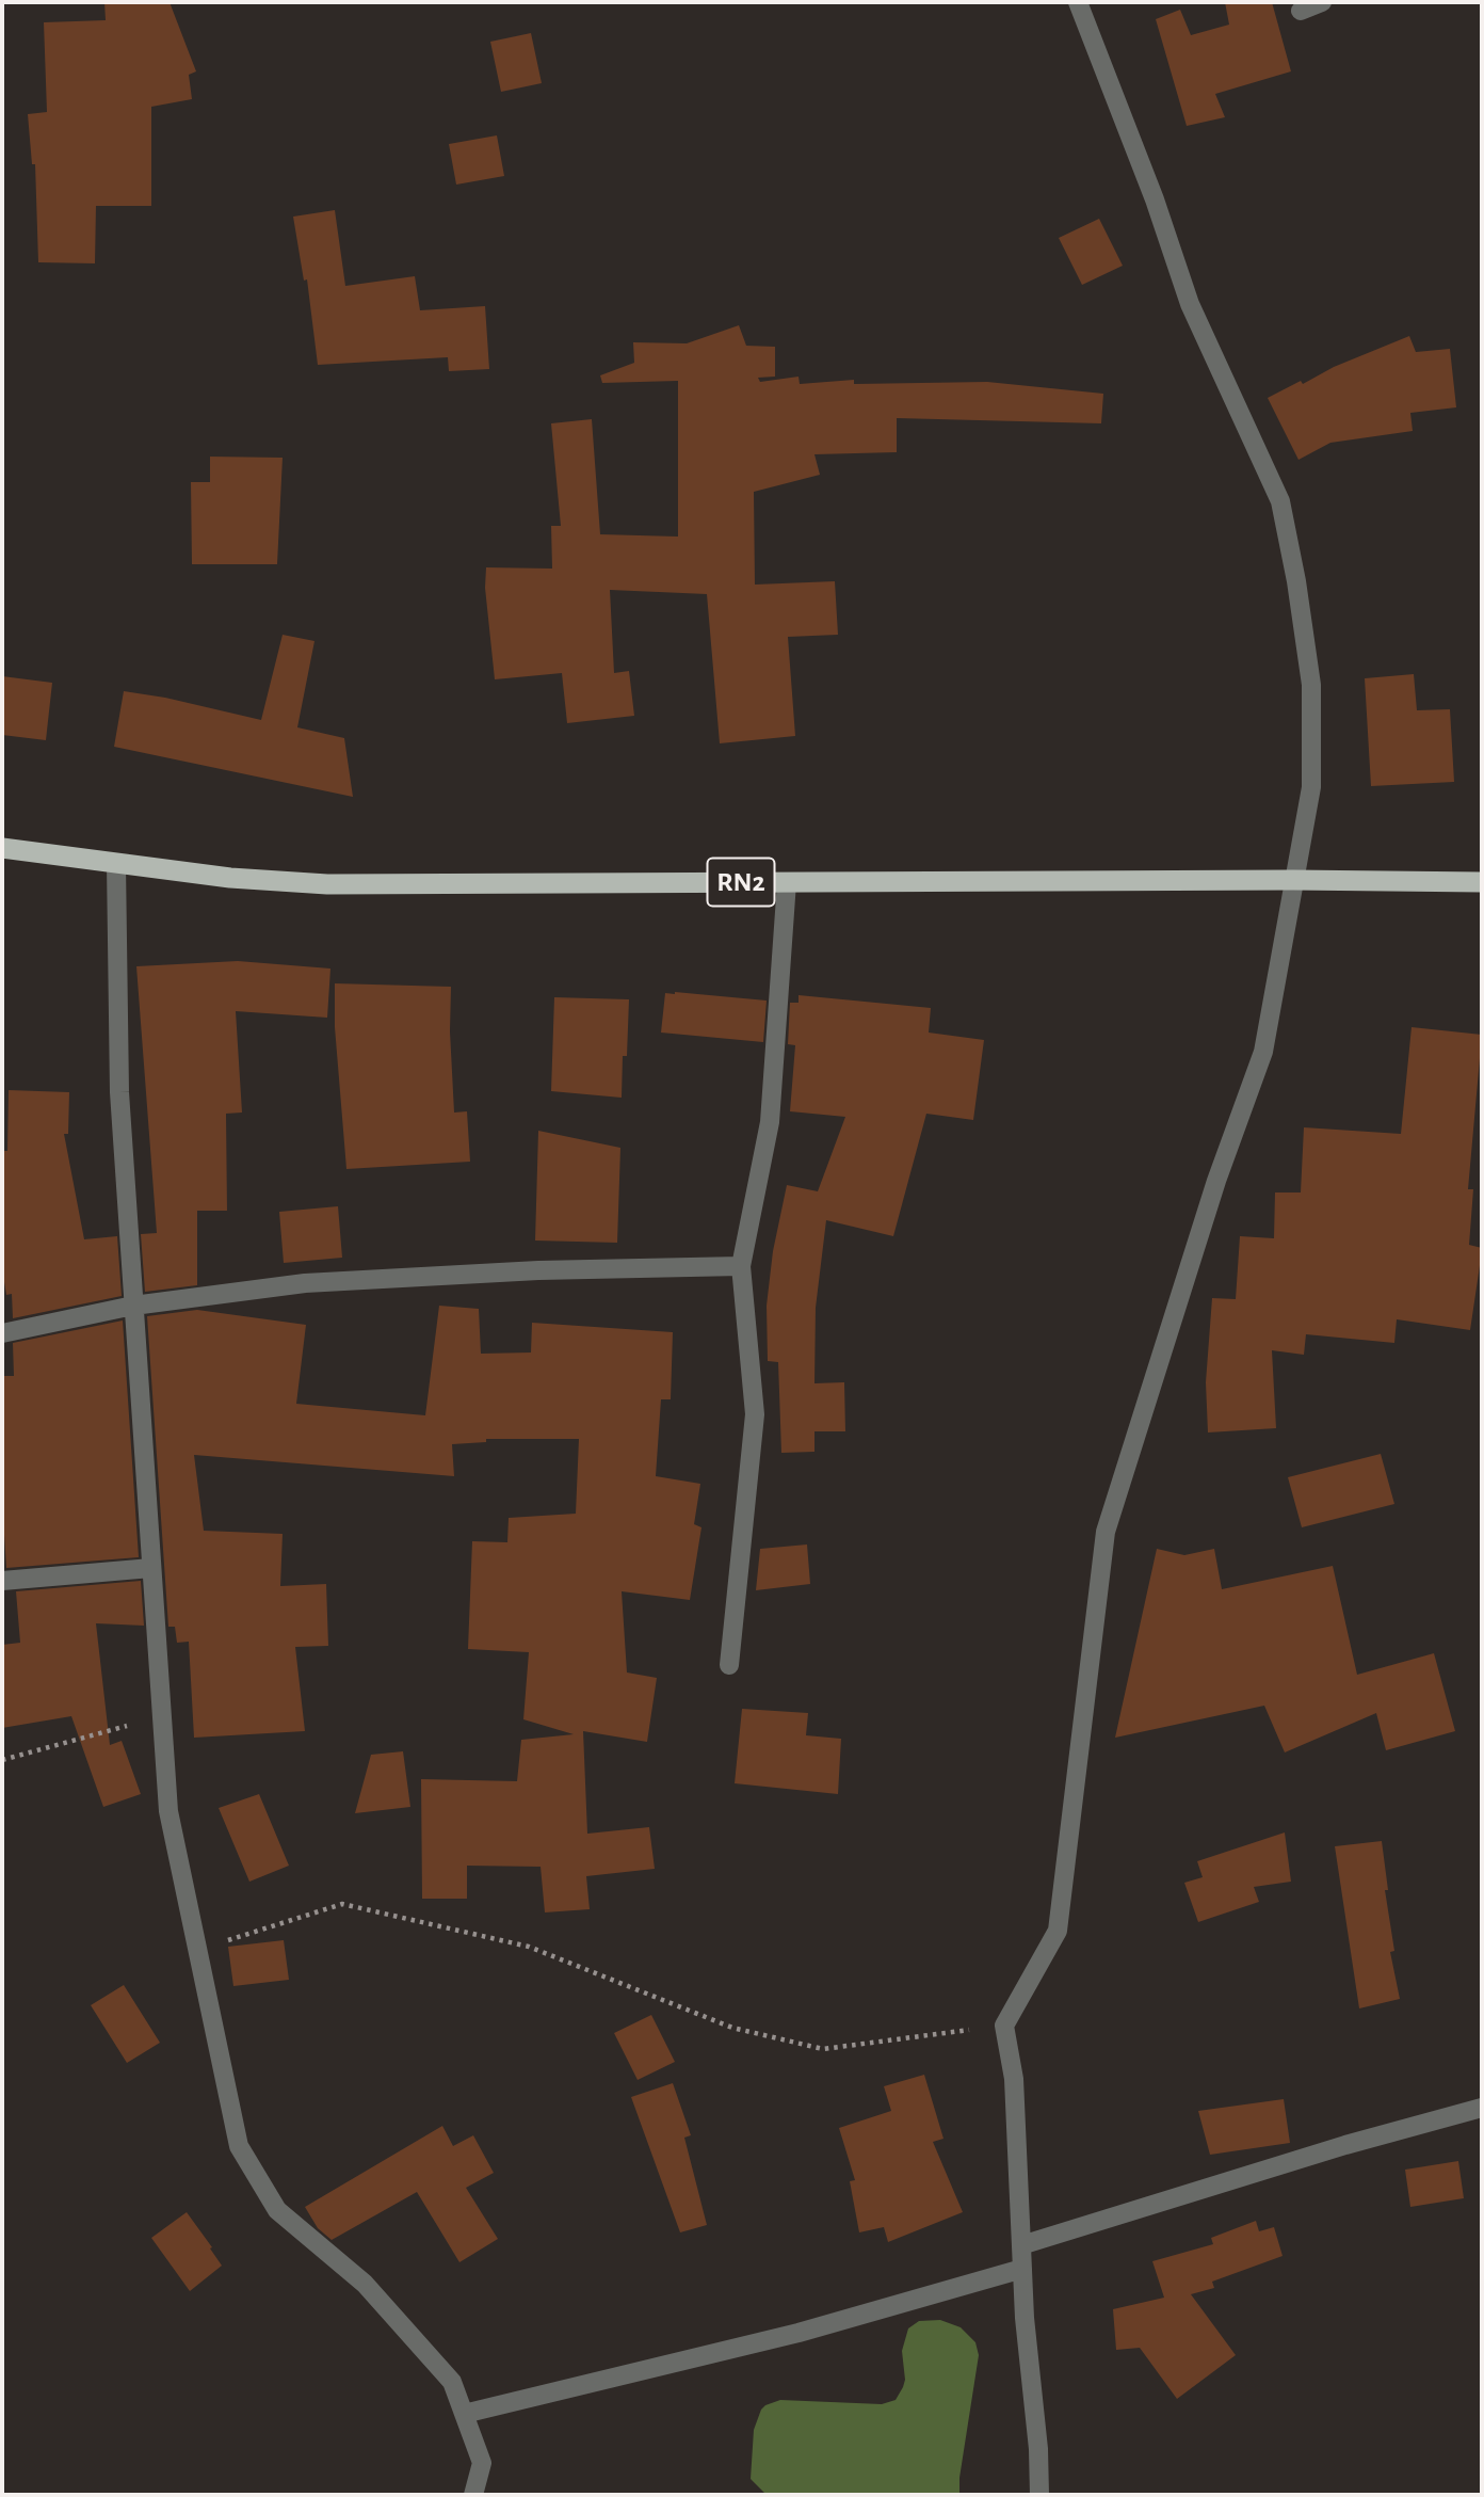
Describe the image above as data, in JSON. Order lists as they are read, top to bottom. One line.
{"streets":{"highway":["RN2"]}}
